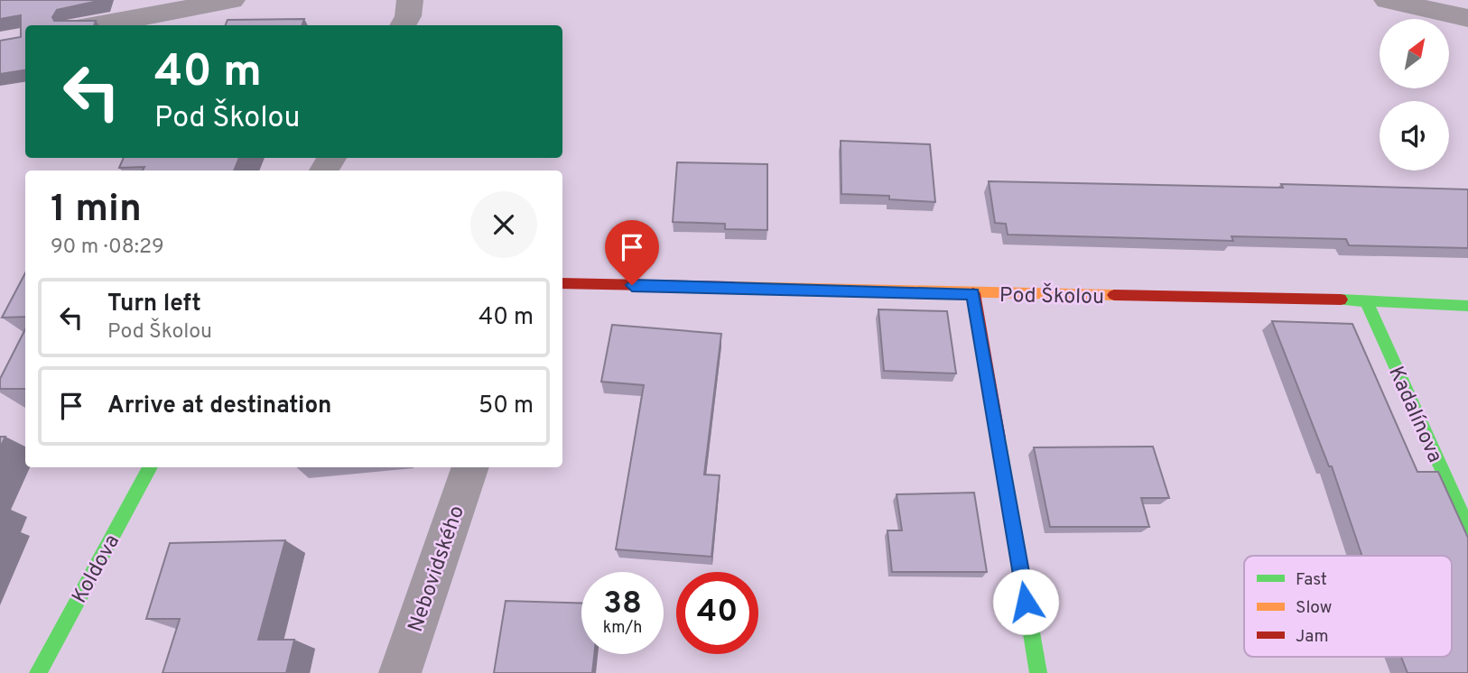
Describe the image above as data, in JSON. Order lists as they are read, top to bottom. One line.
{"streets":{"street":["Pod Školou","Kadalínova","Koldova","Nebovidského"]},"crossings":[["Pod Školou","Kadalínova"]],"legend":["Fast","Slow","Jam"],"north":"top right","page":{"turn":["40 m","Pod Školou"],"heading":["1 min","90 m · 08:29"],"list":[{"name":"Turn left","note":"Pod Školou","value":"40 m"},{"name":"Arrive at destination","value":"50 m"}],"speed":"38 km/h","limit":"40"}}
